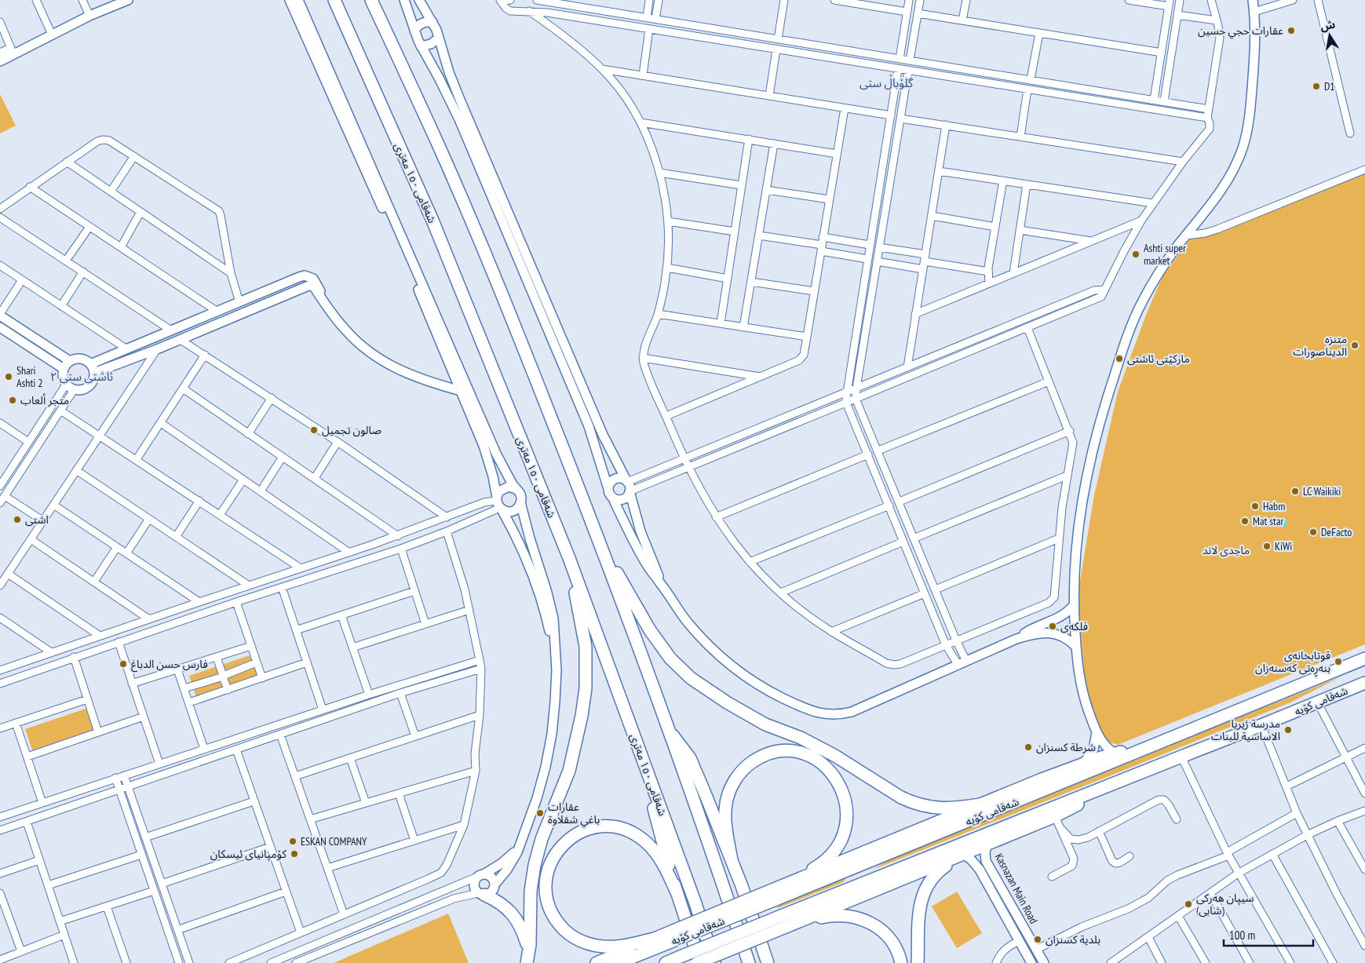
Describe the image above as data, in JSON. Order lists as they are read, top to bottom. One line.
{"streets":{"highway":["شەقامی ١٥٠ مەتری","شەقامی کۆیە"],"street":["Kasnazan Main Road"]},"districts":["گلۆباڵ ستی","ئاشتی ستی ٢"],"parks":["ماجدی لاند"],"places":["عقارات حجي حسين","D1","Ashti super market","متنزه الديناصورات","مارکێتی ئاشتی","Shari Ashti 2","متجر ألعاب","صالون تجميل","LC Waikiki","Habm","اشتی","Mat star","DeFacto","KiWi","فلکەی","قوتابخانەی بنەڕەتی کەسنەزان","فارس حسن الدباغ","مدرسة ژيريا الاساسية للبنات","شرطة كسنزان","عقارات باغي شقلاوة","ESKAN COMPANY","کۆمپانیای ئیسکان","سیپان هەرکی (شابی)","بلدية كسنزان"],"scale_bar":"100 m","north":"top"}
